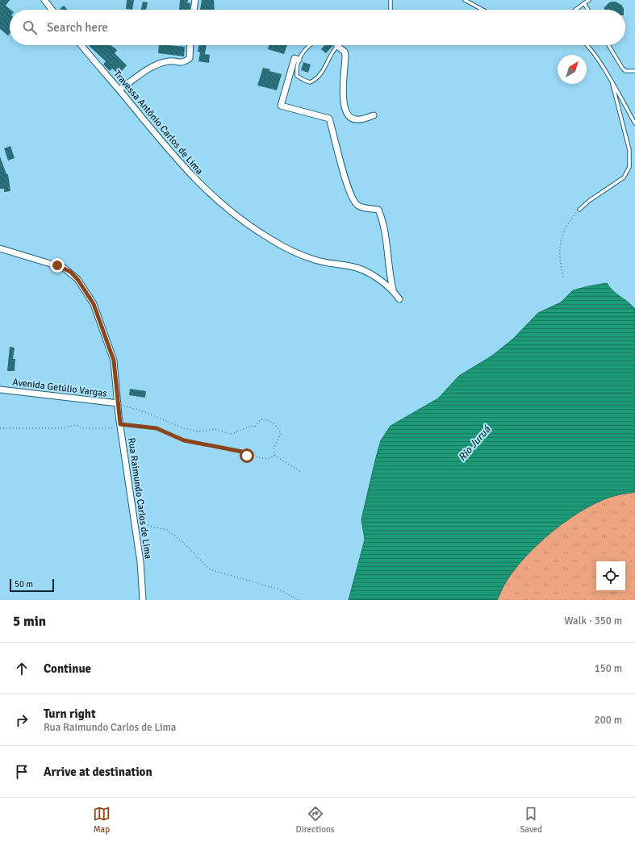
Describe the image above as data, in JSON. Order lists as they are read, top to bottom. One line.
{"streets":{"street":["Travessa Antônio Carlos de Lima","Avenida Getúlio Vargas","Rua Raimundo Carlos de Lima"]},"crossings":[["Avenida Getúlio Vargas","Rua Raimundo Carlos de Lima"]],"water":["Rio Juruá"],"scale_bar":"50 m","north":"top right","page":{"search":"Search here","scale":"50 m","heading":["5 min","Walk · 350 m"],"list":[["Continue","150 m"],["Turn right","Rua Raimundo Carlos de Lima","200 m"],"Arrive at destination"],"nav":["Map","Directions","Saved"]}}
